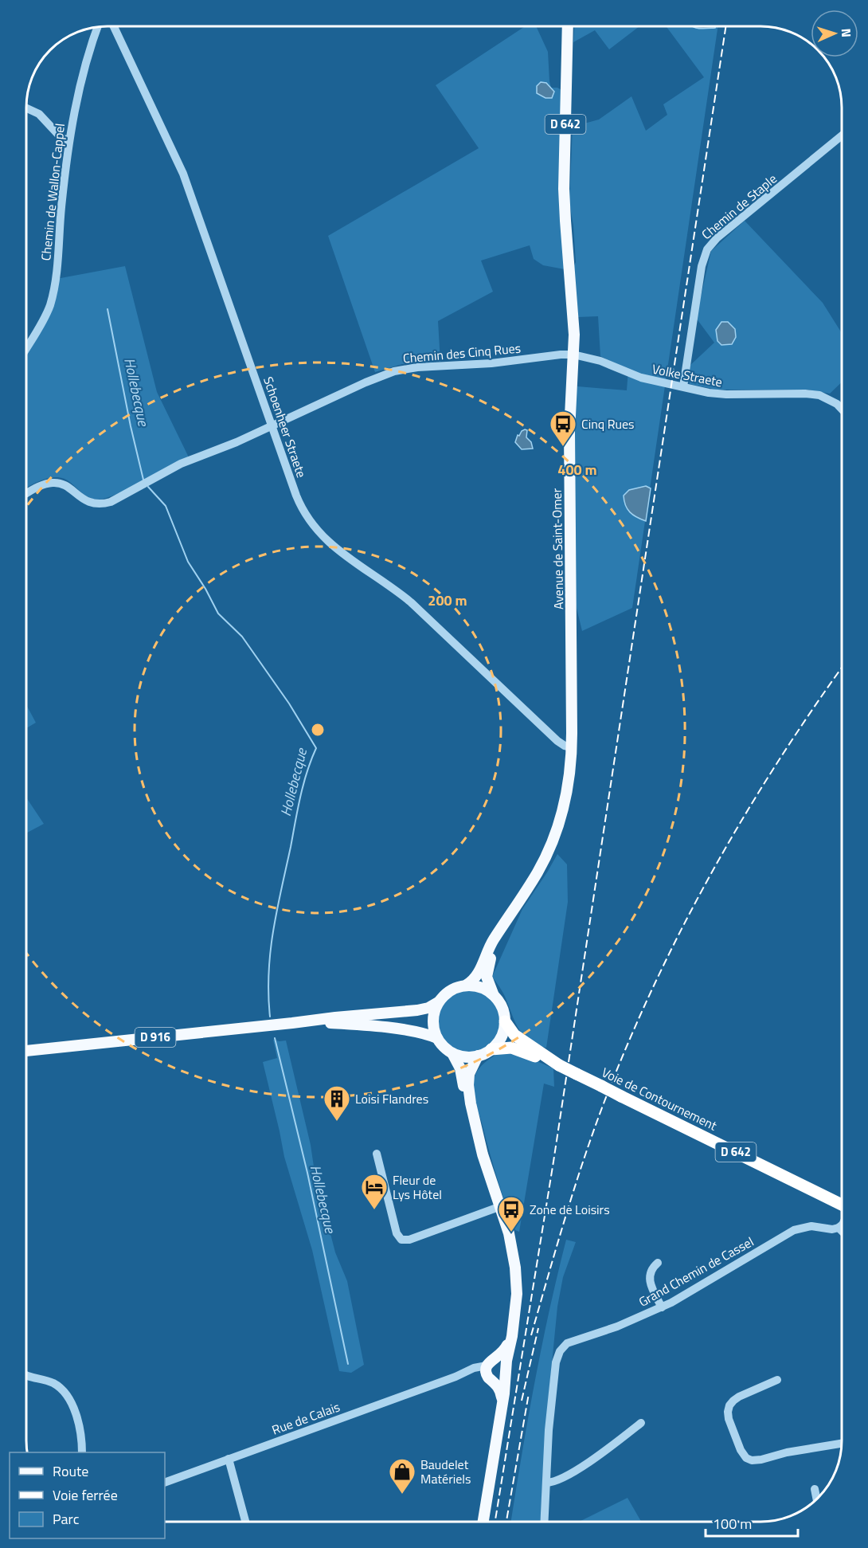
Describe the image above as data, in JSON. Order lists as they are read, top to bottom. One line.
{"streets":{"highway":["D 642","Voie de Contournement"],"main road":["Avenue de Saint-Omer","D 916"],"street":["Chemin de Wallon-Cappel","Chemin de Staple","Chemin des Cinq Rues","Volke Straete","Schoenheer Straete","Grand Chemin de Cassel","Rue de Calais"]},"crossings":[["Chemin de Staple","Volke Straete"],["Chemin des Cinq Rues","Volke Straete"],["Chemin des Cinq Rues","Schoenheer Straete"],["Chemin des Cinq Rues","Avenue de Saint-Omer"],["Volke Straete","Avenue de Saint-Omer"],["Schoenheer Straete","Avenue de Saint-Omer"],["Avenue de Saint-Omer","D 916"],["Avenue de Saint-Omer","Voie de Contournement"],["D 916","Voie de Contournement"]],"water":["Hollebecque"],"places":{"bus stop":["Cinq Rues","Zone de Loisirs"],"building":["Loisi Flandres"],"hotel":["Fleur de Lys Hôtel"],"shop":["Baudelet Matériels"]},"legend":["Route","Voie ferrée","Parc"],"scale_bar":"100 m","north":"right","rings":["400 m","200 m"]}
